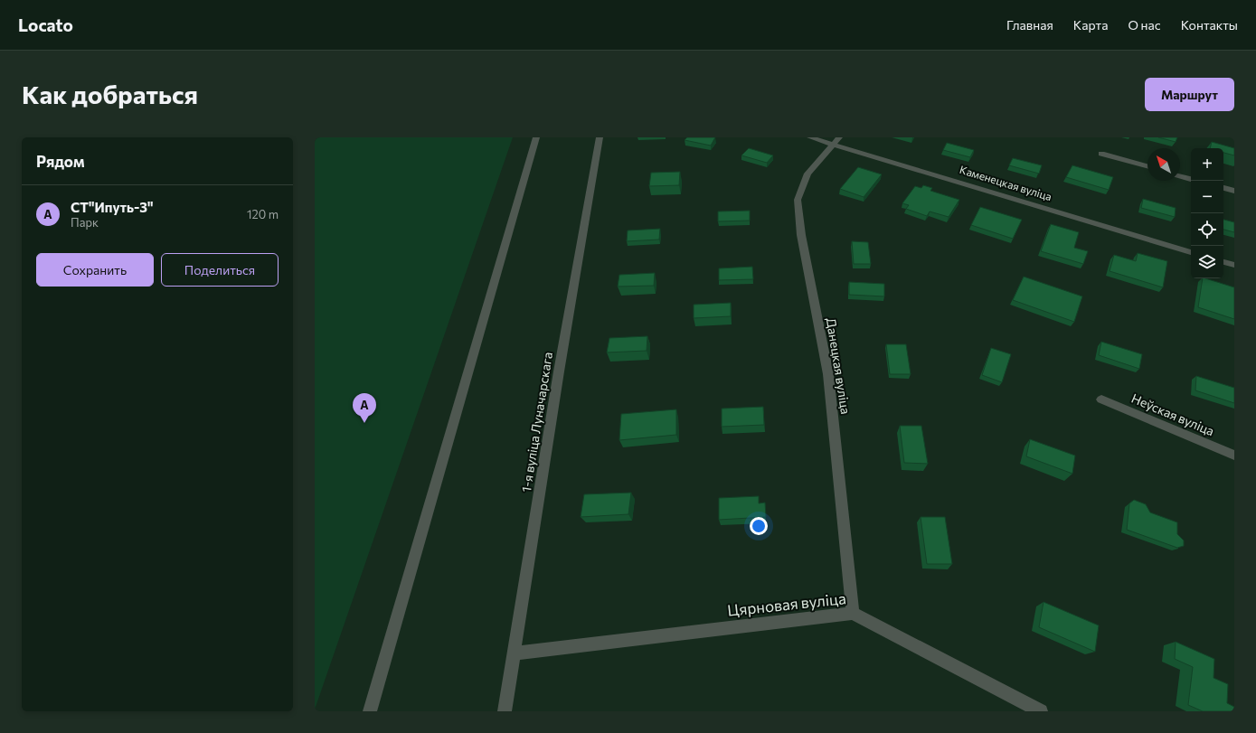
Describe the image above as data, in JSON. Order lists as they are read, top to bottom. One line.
{"streets":{"street":["Каменецкая вуліца","Данецкая вуліца","Неўская вуліца","1-я вуліца Луначарскага","Цярновая вуліца"]},"crossings":[["Каменецкая вуліца","Данецкая вуліца"],["Данецкая вуліца","Цярновая вуліца"],["1-я вуліца Луначарскага","Цярновая вуліца"]],"north":"top left","page":{"header":"Locato","nav":["Главная","Карта","О нас","Контакты"],"buttons":["Маршрут",["Сохранить","Поделиться"]],"title":"Как добраться","heading":"Рядом","map_buttons":["+","−"],"list":[{"mark":"A","name":"СТ\"Ипуть-3\"","note":"Парк","value":"120 m"}],"pins":"A"}}
